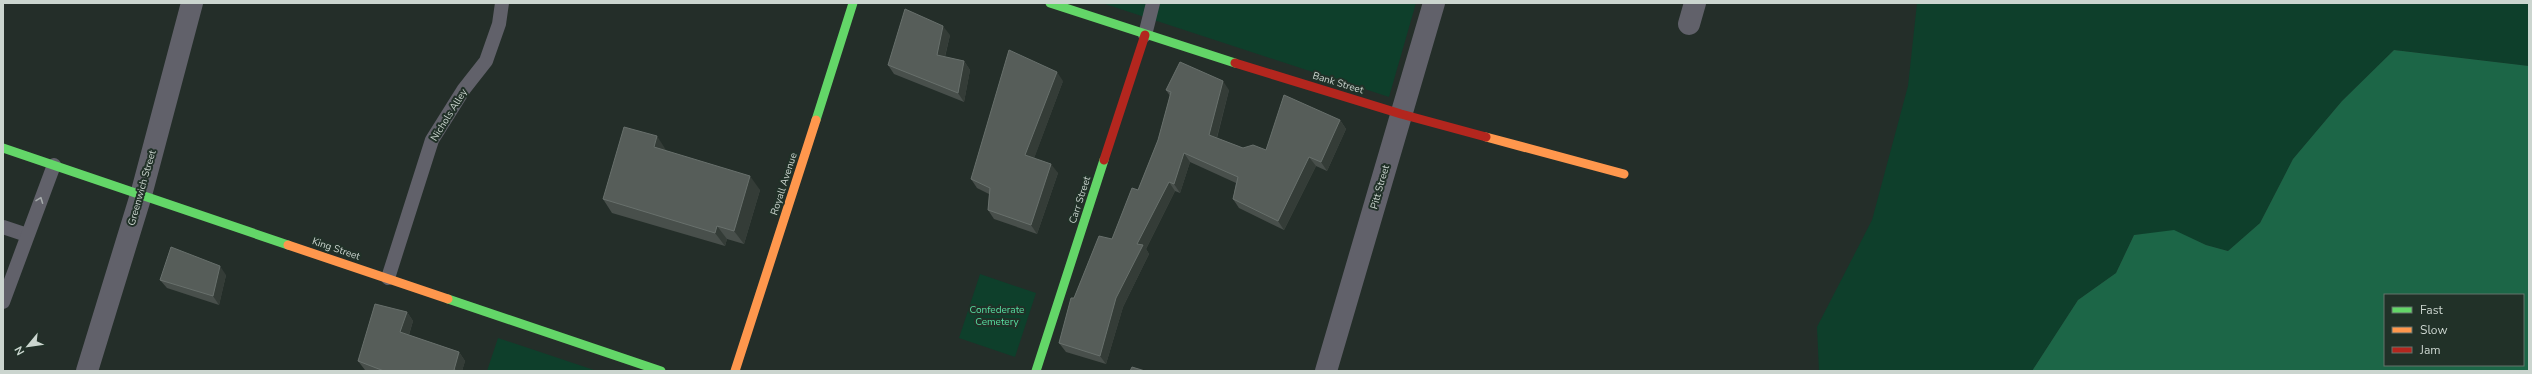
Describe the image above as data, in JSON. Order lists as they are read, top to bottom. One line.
{"streets":{"street":["Bank Street","Royall Avenue","Pitt Street","Greenwich Street","Carr Street","King Street"],"lane":["Nichols Alley"]},"crossings":[["Bank Street","Pitt Street"],["Bank Street","Carr Street"],["Nichols Alley","King Street"],["Greenwich Street","King Street"]],"parks":["Confederate Cemetery"],"legend":["Fast","Slow","Jam"],"north":"bottom left"}
